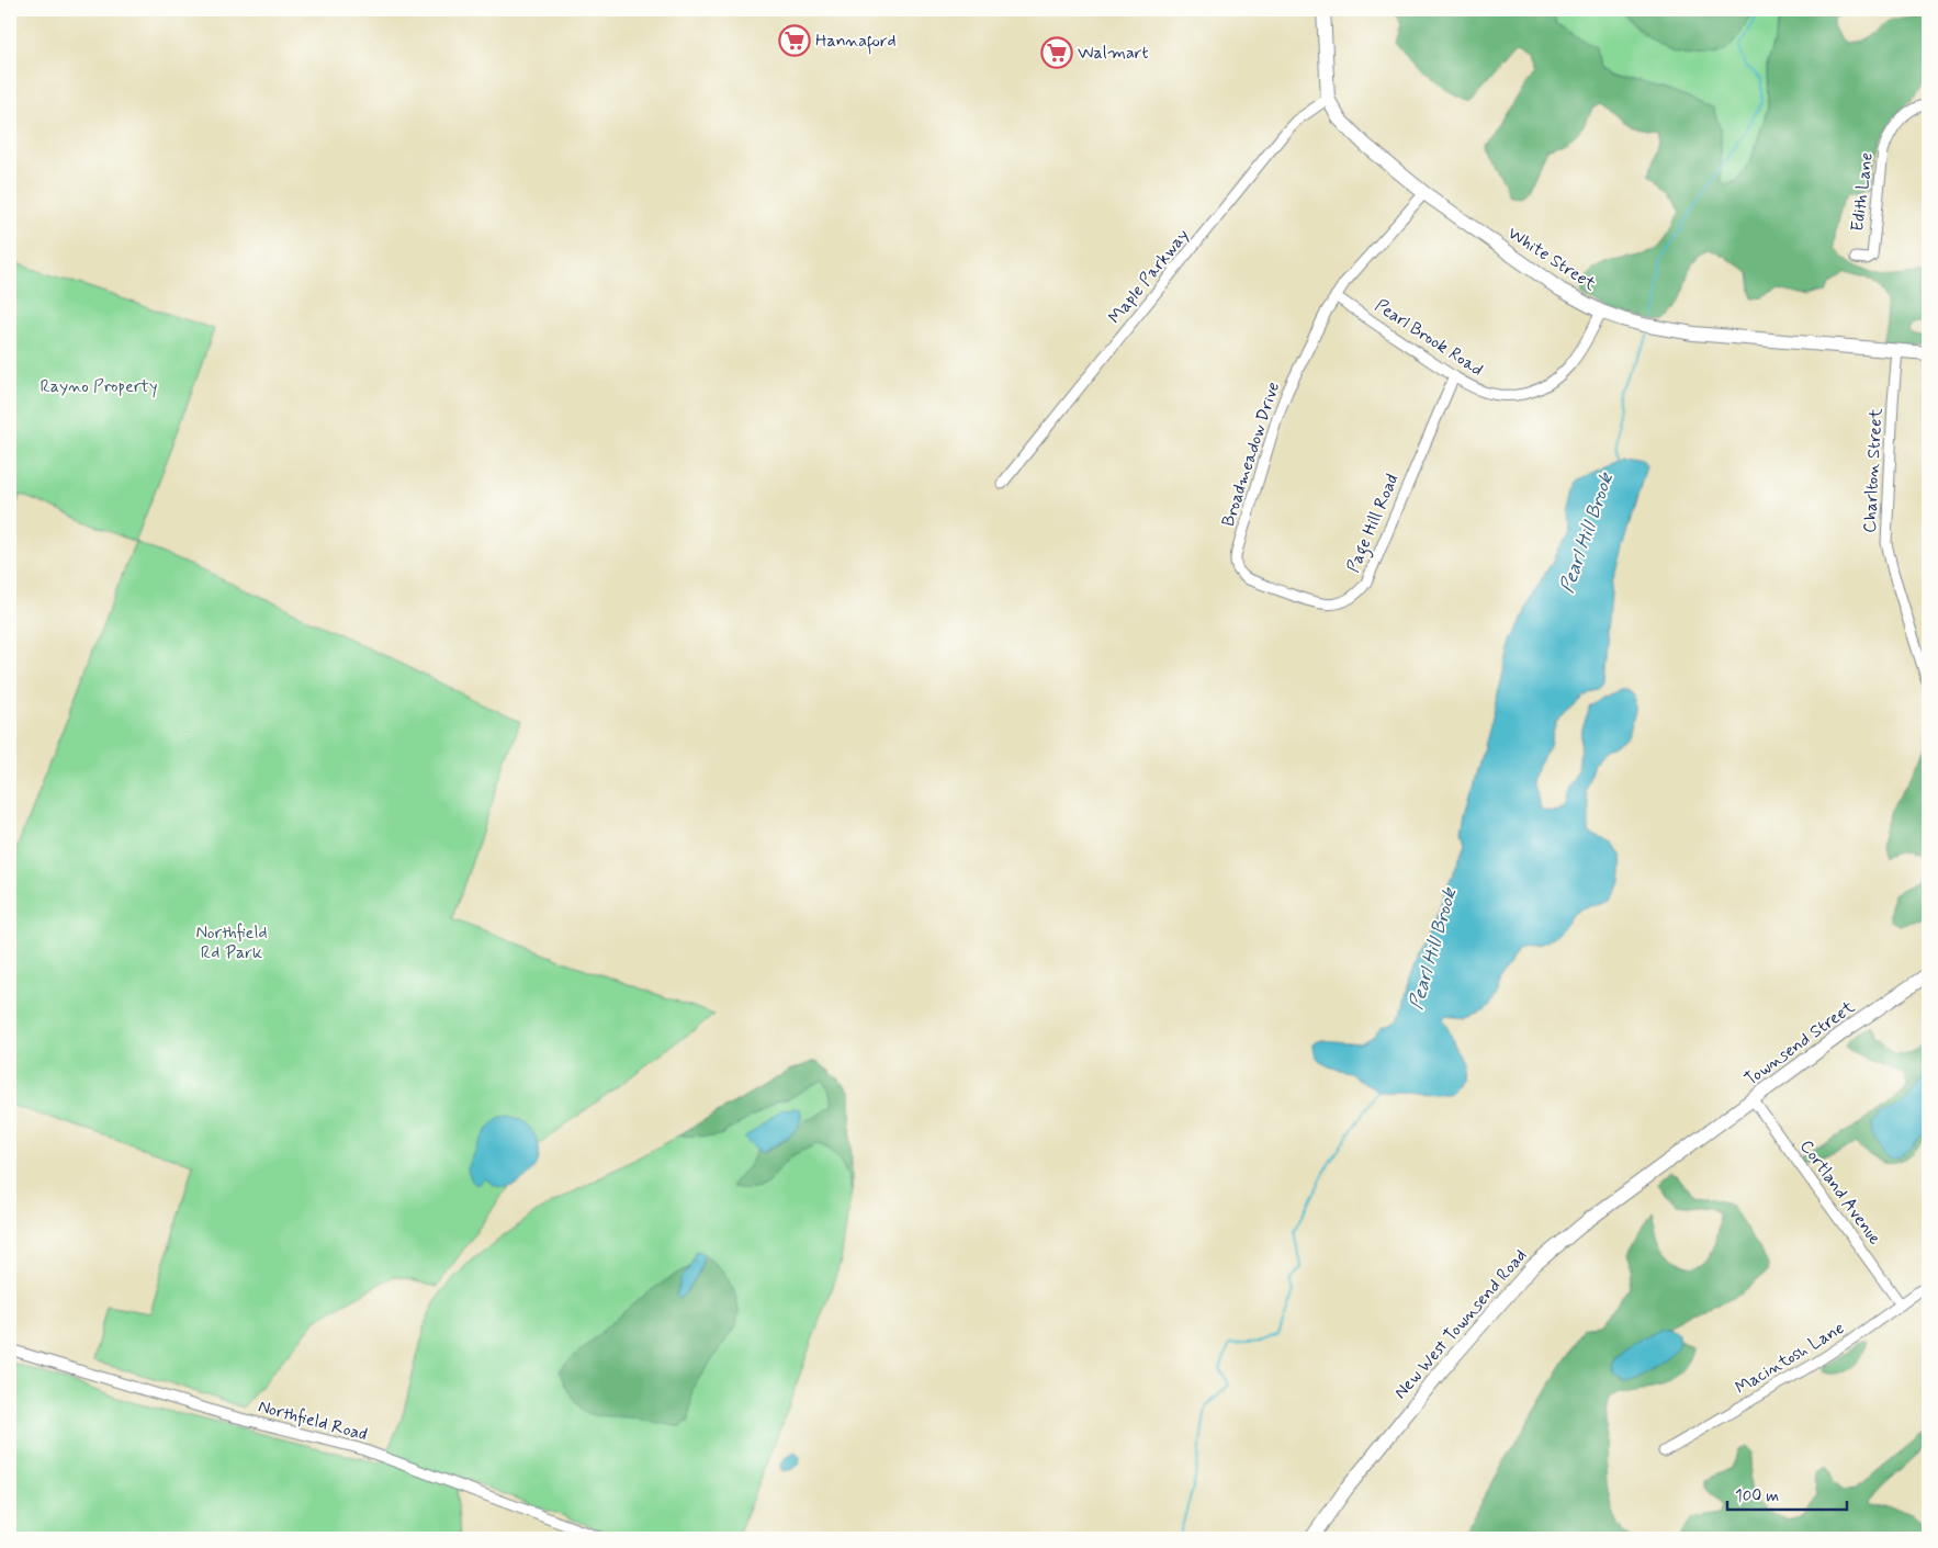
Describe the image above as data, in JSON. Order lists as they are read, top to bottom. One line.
{"streets":{"street":["Edith Lane","White Street","Maple Parkway","Pearl Brook Road","Broadmeadow Drive","Charlton Street","Page Hill Road","Townsend Street","Cortland Avenue","New West Townsend Road","Macintosh Lane","Northfield Road"]},"crossings":[["White Street","Maple Parkway"],["White Street","Pearl Brook Road"],["White Street","Broadmeadow Drive"],["White Street","Charlton Street"],["Pearl Brook Road","Broadmeadow Drive"],["Pearl Brook Road","Page Hill Road"],["Broadmeadow Drive","Page Hill Road"],["Townsend Street","Cortland Avenue"],["Townsend Street","New West Townsend Road"],["Cortland Avenue","Macintosh Lane"]],"water":["Pearl Hill Brook"],"parks":["Rayno Property","Northfield Rd Park"],"places":{"supermarket":["Hannaford","Walmart"]},"scale_bar":"100 m"}
